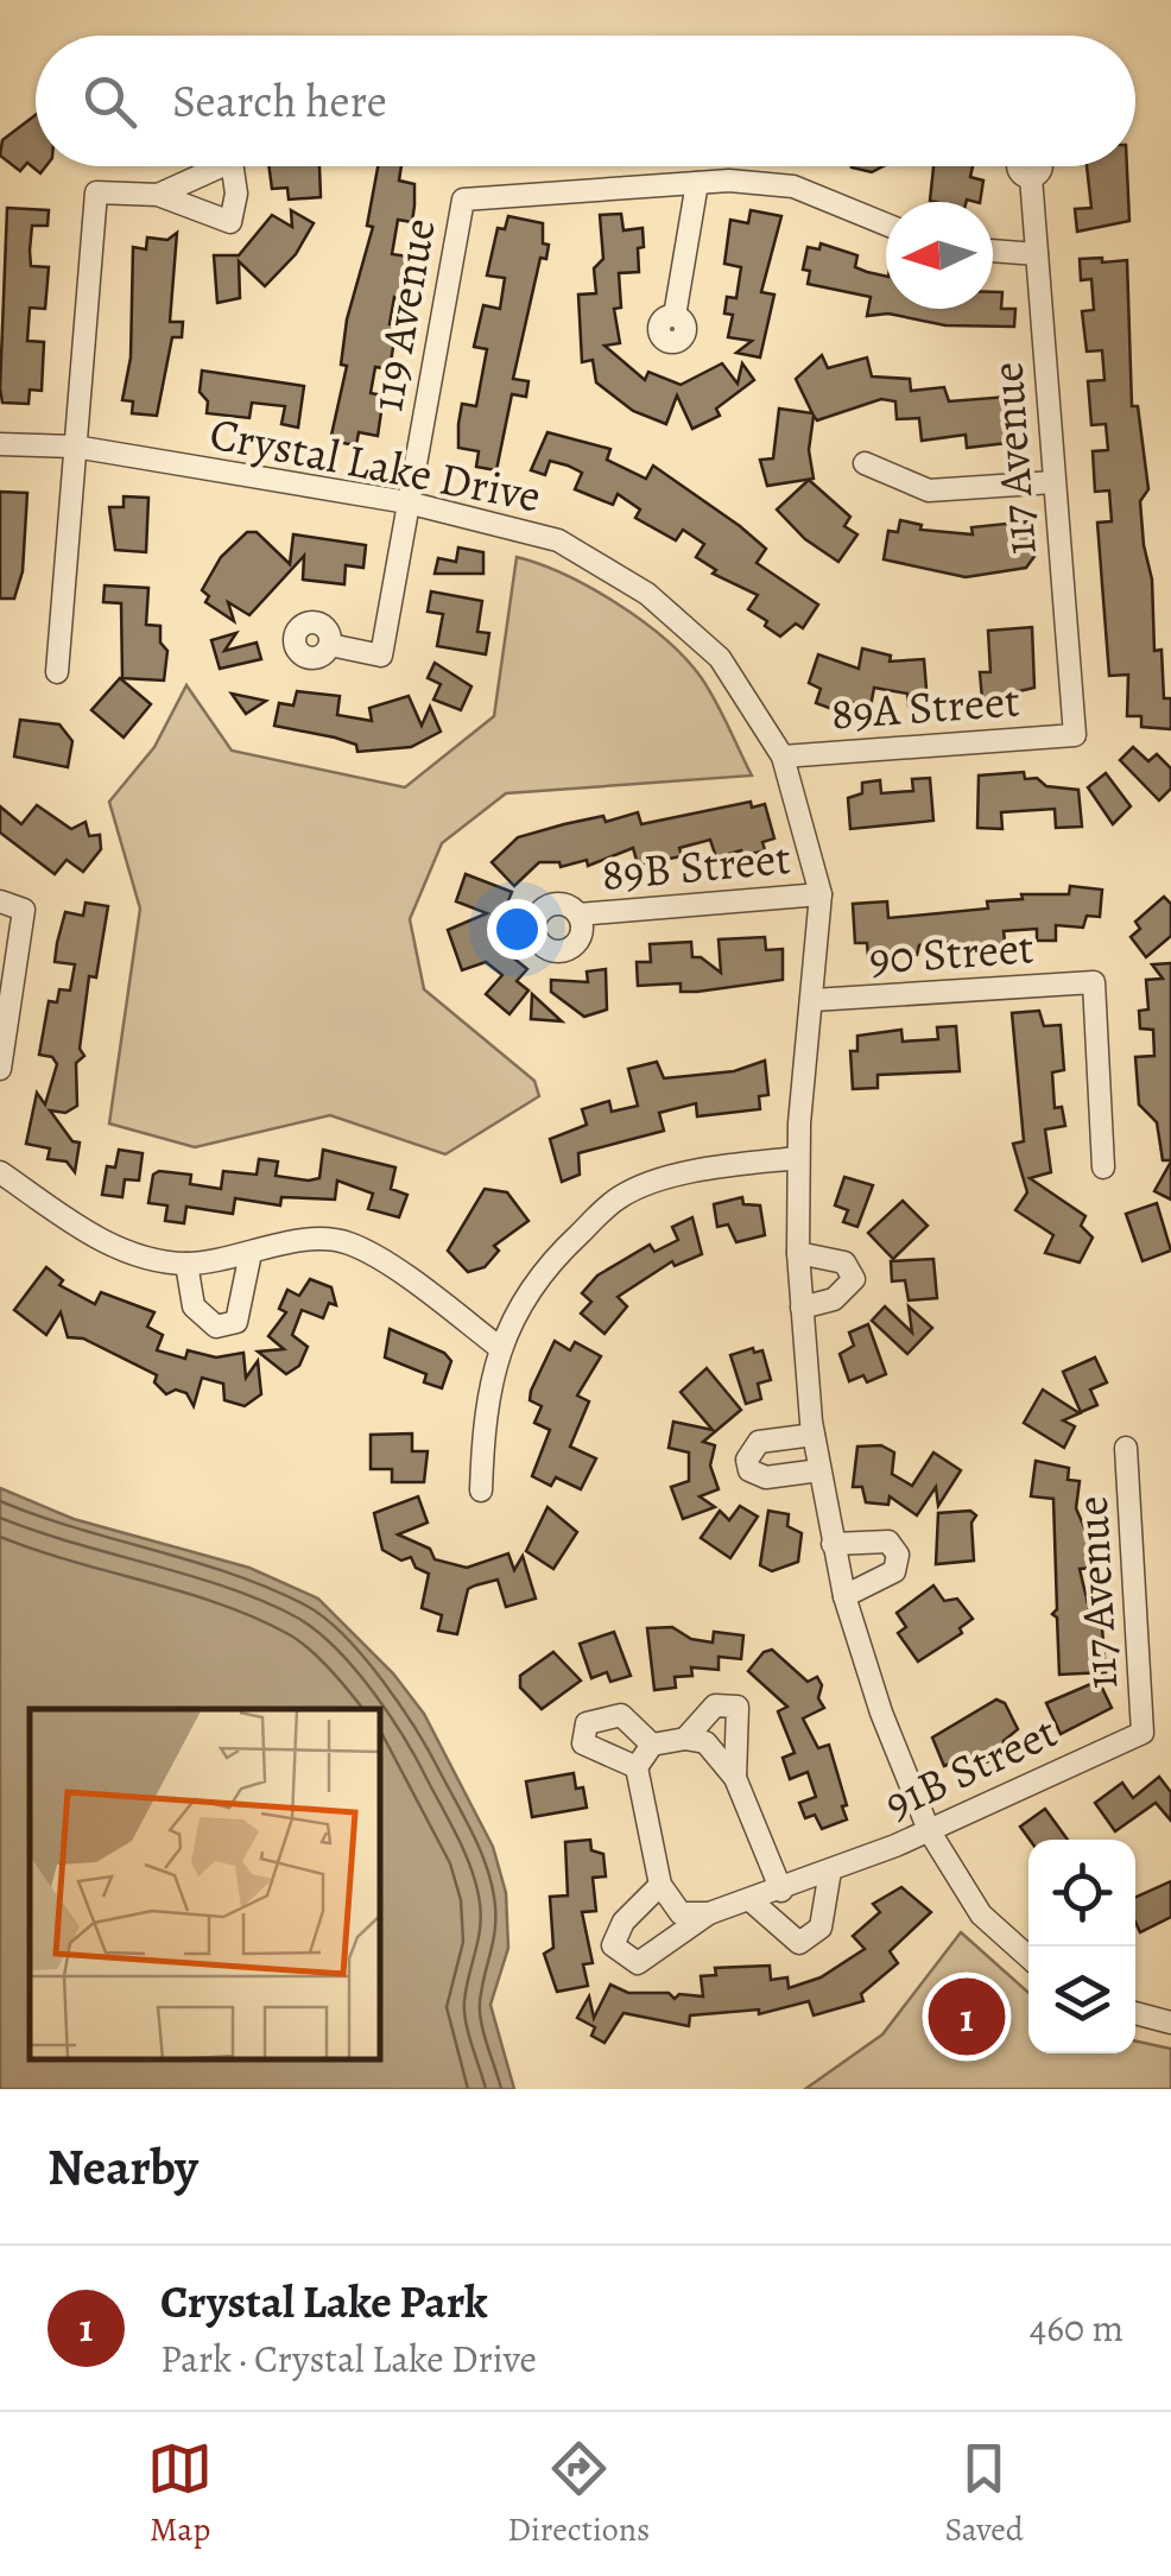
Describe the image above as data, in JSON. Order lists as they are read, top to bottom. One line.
{"streets":{"street":["119 Avenue","117 Avenue","Crystal Lake Drive","89A Street","89B Street","90 Street","91B Street"]},"crossings":[["119 Avenue","Crystal Lake Drive"],["117 Avenue","89A Street"],["117 Avenue","91B Street"],["Crystal Lake Drive","89A Street"],["Crystal Lake Drive","89B Street"],["Crystal Lake Drive","90 Street"],["Crystal Lake Drive","91B Street"]],"north":"left","page":{"search":"Search here","pins":"1","heading":"Nearby","list":[{"mark":"1","name":"Crystal Lake Park","note":"Park · Crystal Lake Drive","value":"460 m"}],"nav":["Map","Directions","Saved"]}}
